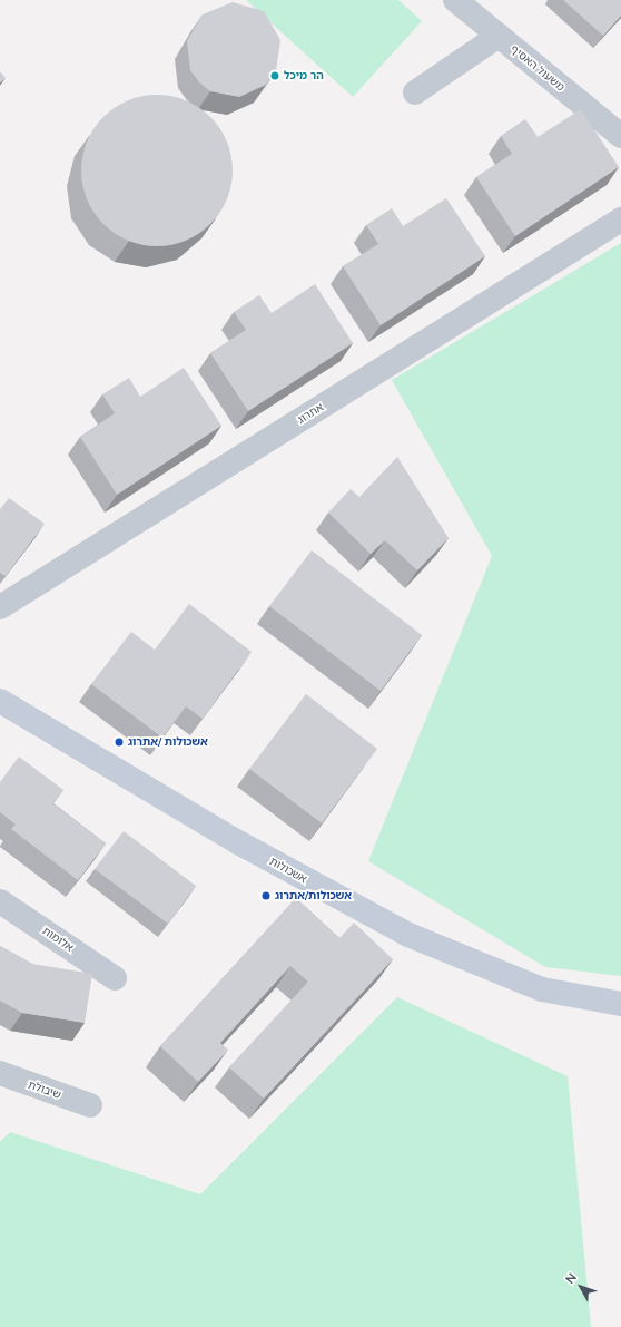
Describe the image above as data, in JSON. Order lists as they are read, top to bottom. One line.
{"streets":{"street":["משעול האסיף","אתרוג","אשכולות","אלומות","שיבולת"]},"places":["הר מיכל","אשכולות /אתרוג","אשכולות/אתרוג"],"north":"top left"}
